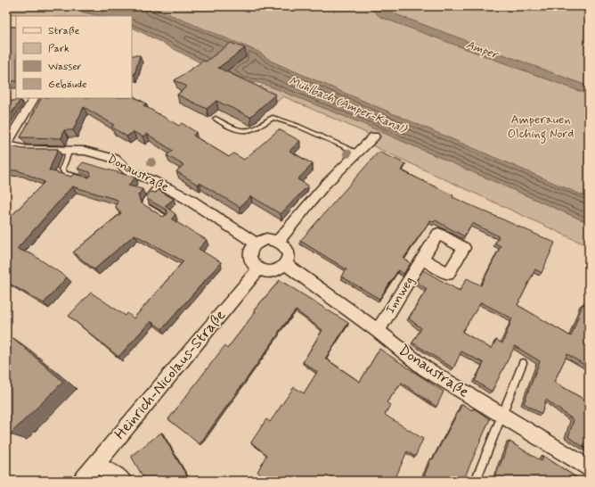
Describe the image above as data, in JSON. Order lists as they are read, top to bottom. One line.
{"streets":{"street":["Donaustraße","Innweg","Heinrich-Nicolaus-Straße"]},"crossings":[["Donaustraße","Innweg"],["Donaustraße","Heinrich-Nicolaus-Straße"]],"water":["Amper","Mühlbach (Amper-Kanal)"],"parks":["Amperauen Olching Nord"],"legend":["Straße","Park","Wasser","Gebäude"]}
